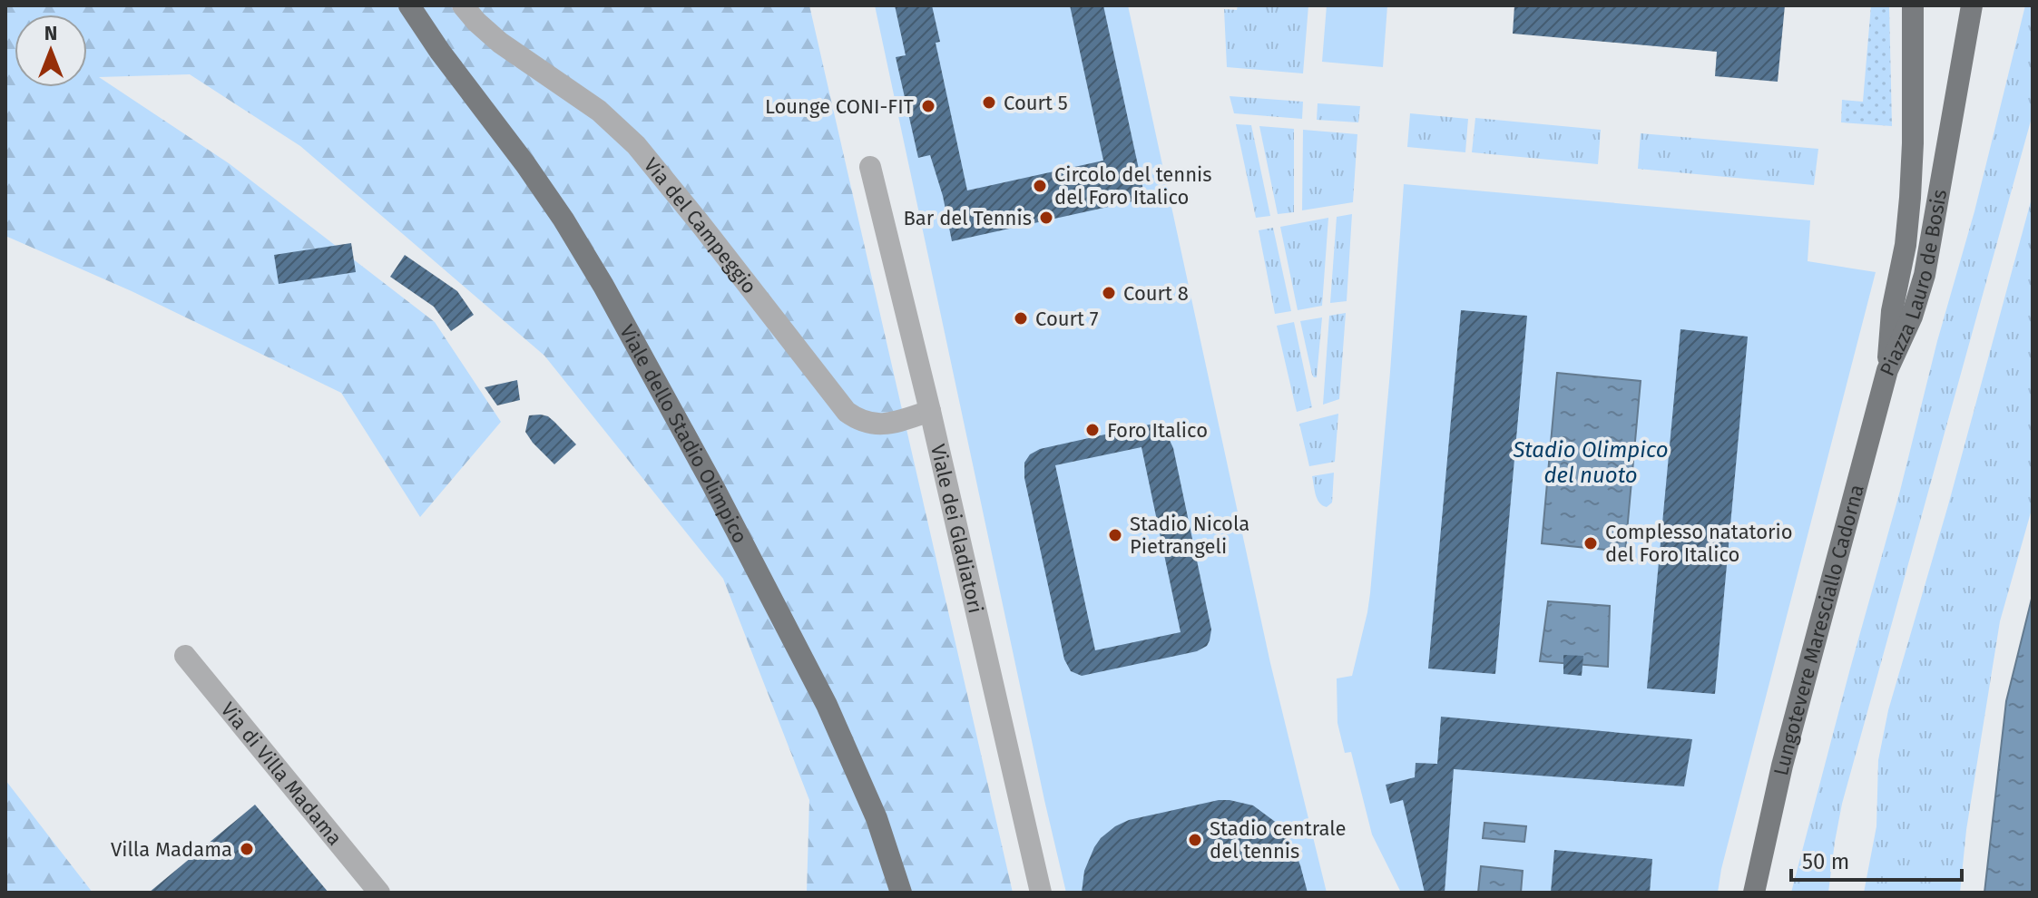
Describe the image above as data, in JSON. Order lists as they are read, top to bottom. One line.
{"streets":{"main road":["Piazza Lauro de Bosis","Viale dello Stadio Olimpico","Lungotevere Maresciallo Cadorna"],"street":["Via del Campeggio","Viale dei Gladiatori","Via di Villa Madama"]},"crossings":[["Via del Campeggio","Viale dei Gladiatori"],["Piazza Lauro de Bosis","Lungotevere Maresciallo Cadorna"]],"water":["Stadio Olimpico del nuoto"],"places":["Court 5","Lounge CONI-FIT","Circolo del tennis del Foro Italico","Bar del Tennis","Court 8","Court 7","Foro Italico","Stadio Nicola Pietrangeli","Complesso natatorio del Foro Italico","Stadio centrale del tennis","Villa Madama"],"scale_bar":"50 m","north":"top"}
